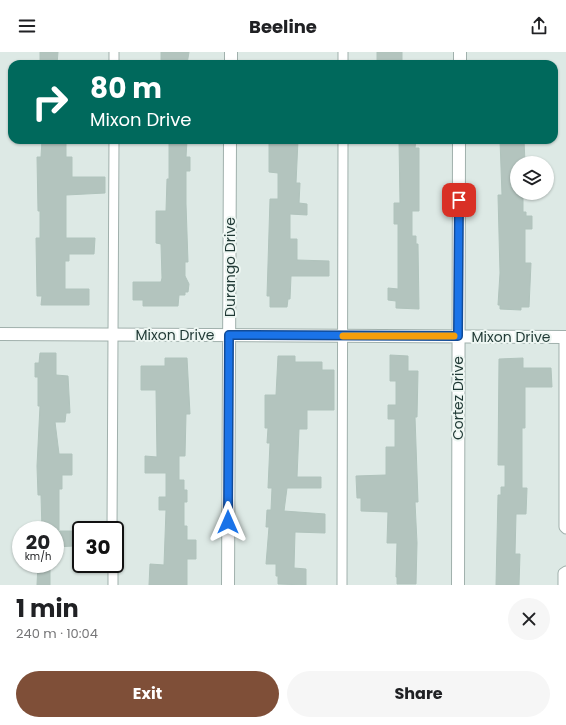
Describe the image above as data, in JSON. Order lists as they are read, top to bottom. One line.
{"streets":{"street":["Durango Drive","Mixon Drive","Cortez Drive"]},"crossings":[["Durango Drive","Mixon Drive"],["Mixon Drive","Cortez Drive"]],"page":{"header":"Beeline","turn":["80 m","Mixon Drive"],"speed":"20 km/h","limit":"30","heading":["1 min","240 m · 10:04"],"buttons":["Exit","Share"]}}
